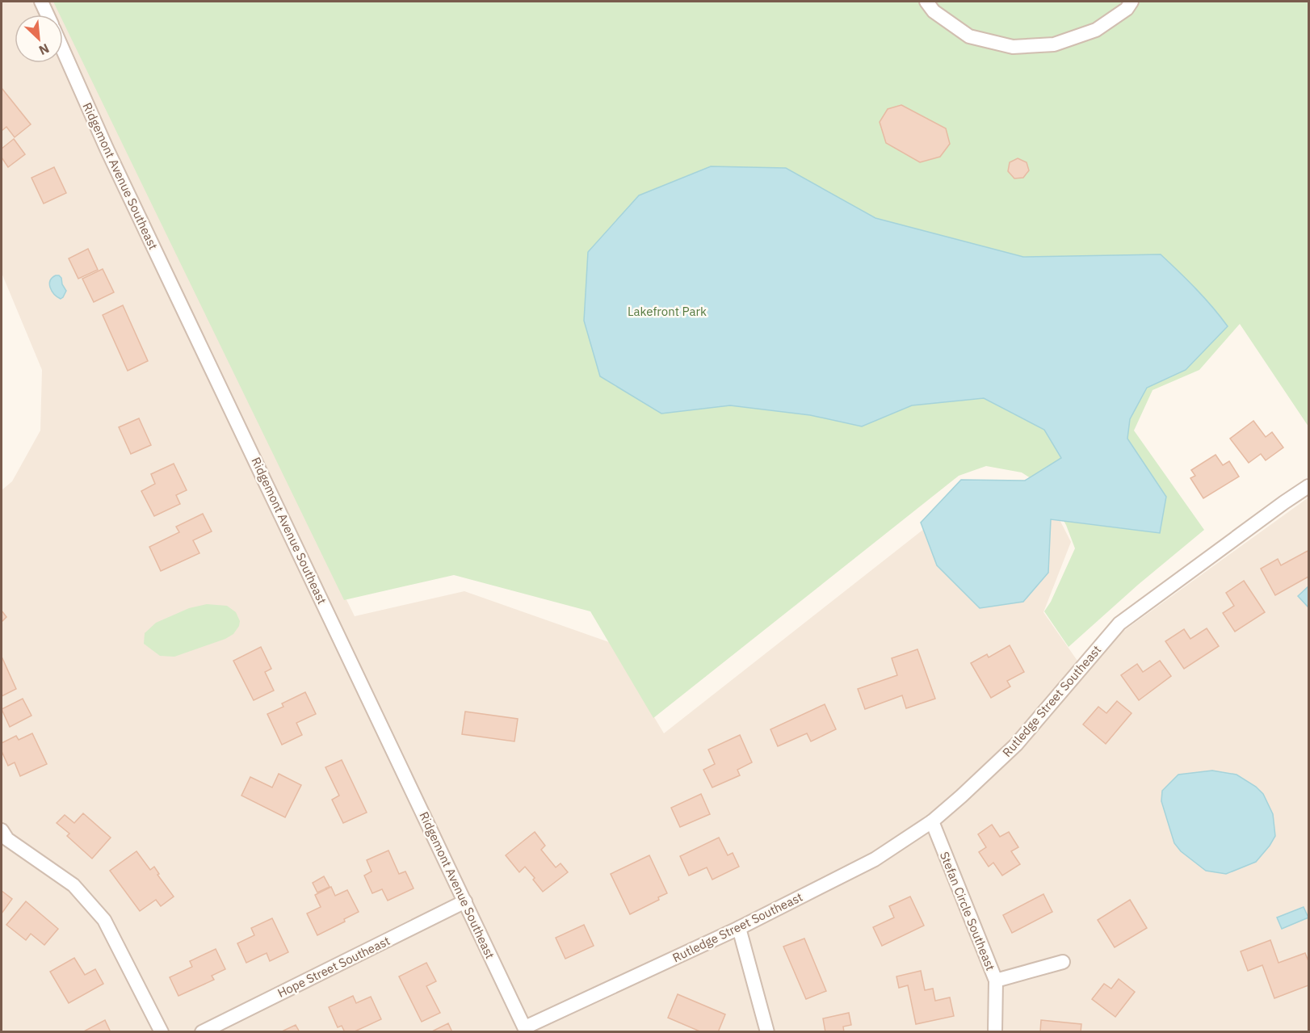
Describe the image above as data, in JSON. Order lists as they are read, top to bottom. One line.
{"streets":{"street":["Ridgemont Avenue Southeast","Rutledge Street Southeast","Stefan Circle Southeast","Hope Street Southeast"]},"crossings":[["Ridgemont Avenue Southeast","Rutledge Street Southeast"],["Ridgemont Avenue Southeast","Hope Street Southeast"],["Rutledge Street Southeast","Stefan Circle Southeast"]],"parks":["Lakefront Park"],"north":"bottom right"}
